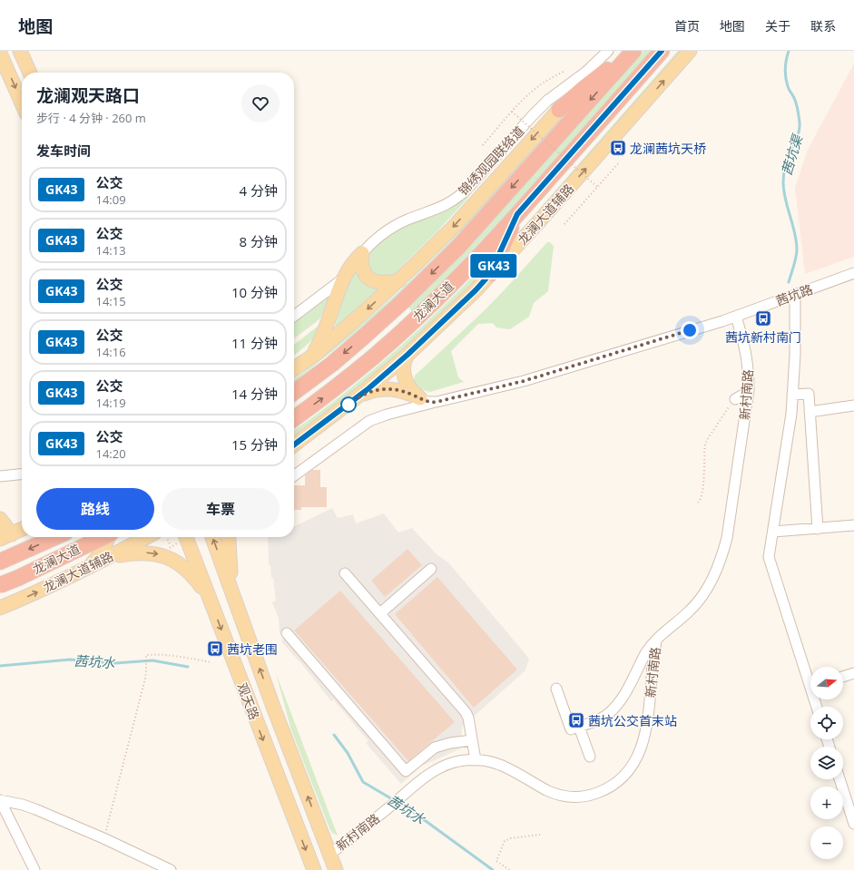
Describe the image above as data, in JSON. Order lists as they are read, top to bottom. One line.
{"streets":{"highway":["龙澜大道"],"main road":["龙澜大道辅路","观天路"],"street":["锦绣观园联络道","茜坑路","新村南路"]},"crossings":[["茜坑路","新村南路"],["新村南路","观天路"]],"water":["茜坑渠","茜坑水"],"places":{"bus stop":["龙澜茜坑天桥","茜坑新村南门","茜坑老围","茜坑公交首末站"]},"lines":["bus line GK43"],"north":"right","page":{"header":"地图","nav":["首页","地图","关于","联系"],"on_map":"GK43","heading":[["龙澜观天路口","步行 · 4 分钟 · 260 m"],"发车时间"],"list":[{"mark":"GK43","name":"公交","note":"14:09","value":"4 分钟"},{"mark":"GK43","name":"公交","note":"14:13","value":"8 分钟"},{"mark":"GK43","name":"公交","note":"14:15","value":"10 分钟"},{"mark":"GK43","name":"公交","note":"14:16","value":"11 分钟"},{"mark":"GK43","name":"公交","note":"14:19","value":"14 分钟"},{"mark":"GK43","name":"公交","note":"14:20","value":"15 分钟"}],"buttons":["路线","车票"],"map_buttons":["+","−"]}}
